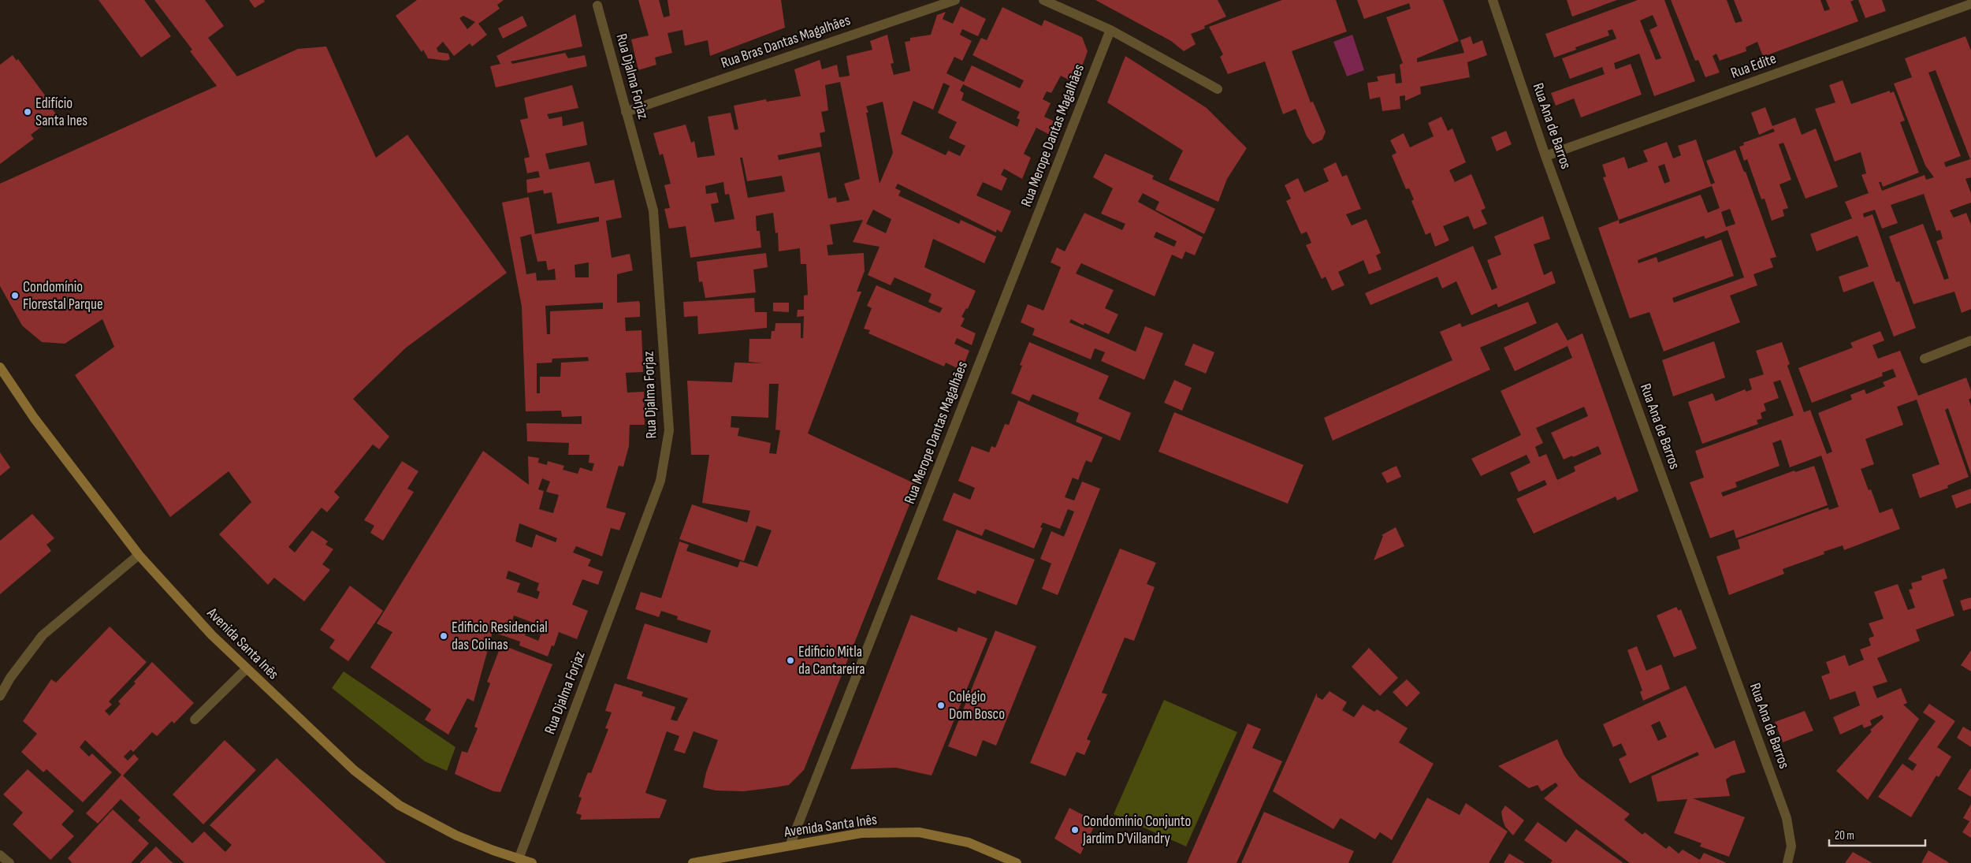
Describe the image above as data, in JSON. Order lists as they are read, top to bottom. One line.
{"streets":{"main road":["Avenida Santa Inês"],"street":["Rua Bras Dantas Magalhães","Rua Edite","Rua Djalma Forjaz","Rua Ana de Barros","Rua Merope Dantas Magalhães"]},"crossings":[["Rua Bras Dantas Magalhães","Rua Djalma Forjaz"],["Rua Edite","Rua Ana de Barros"],["Rua Djalma Forjaz","Avenida Santa Inês"],["Rua Merope Dantas Magalhães","Avenida Santa Inês"]],"places":["Edifício Santa Ines","Condomínio Florestal Parque","Edificio Residencial das Colinas","Edificio Mitla da Cantareira","Colégio Dom Bosco","Condomínio Conjunto Jardim D'Villandry"],"scale_bar":"20 m"}
